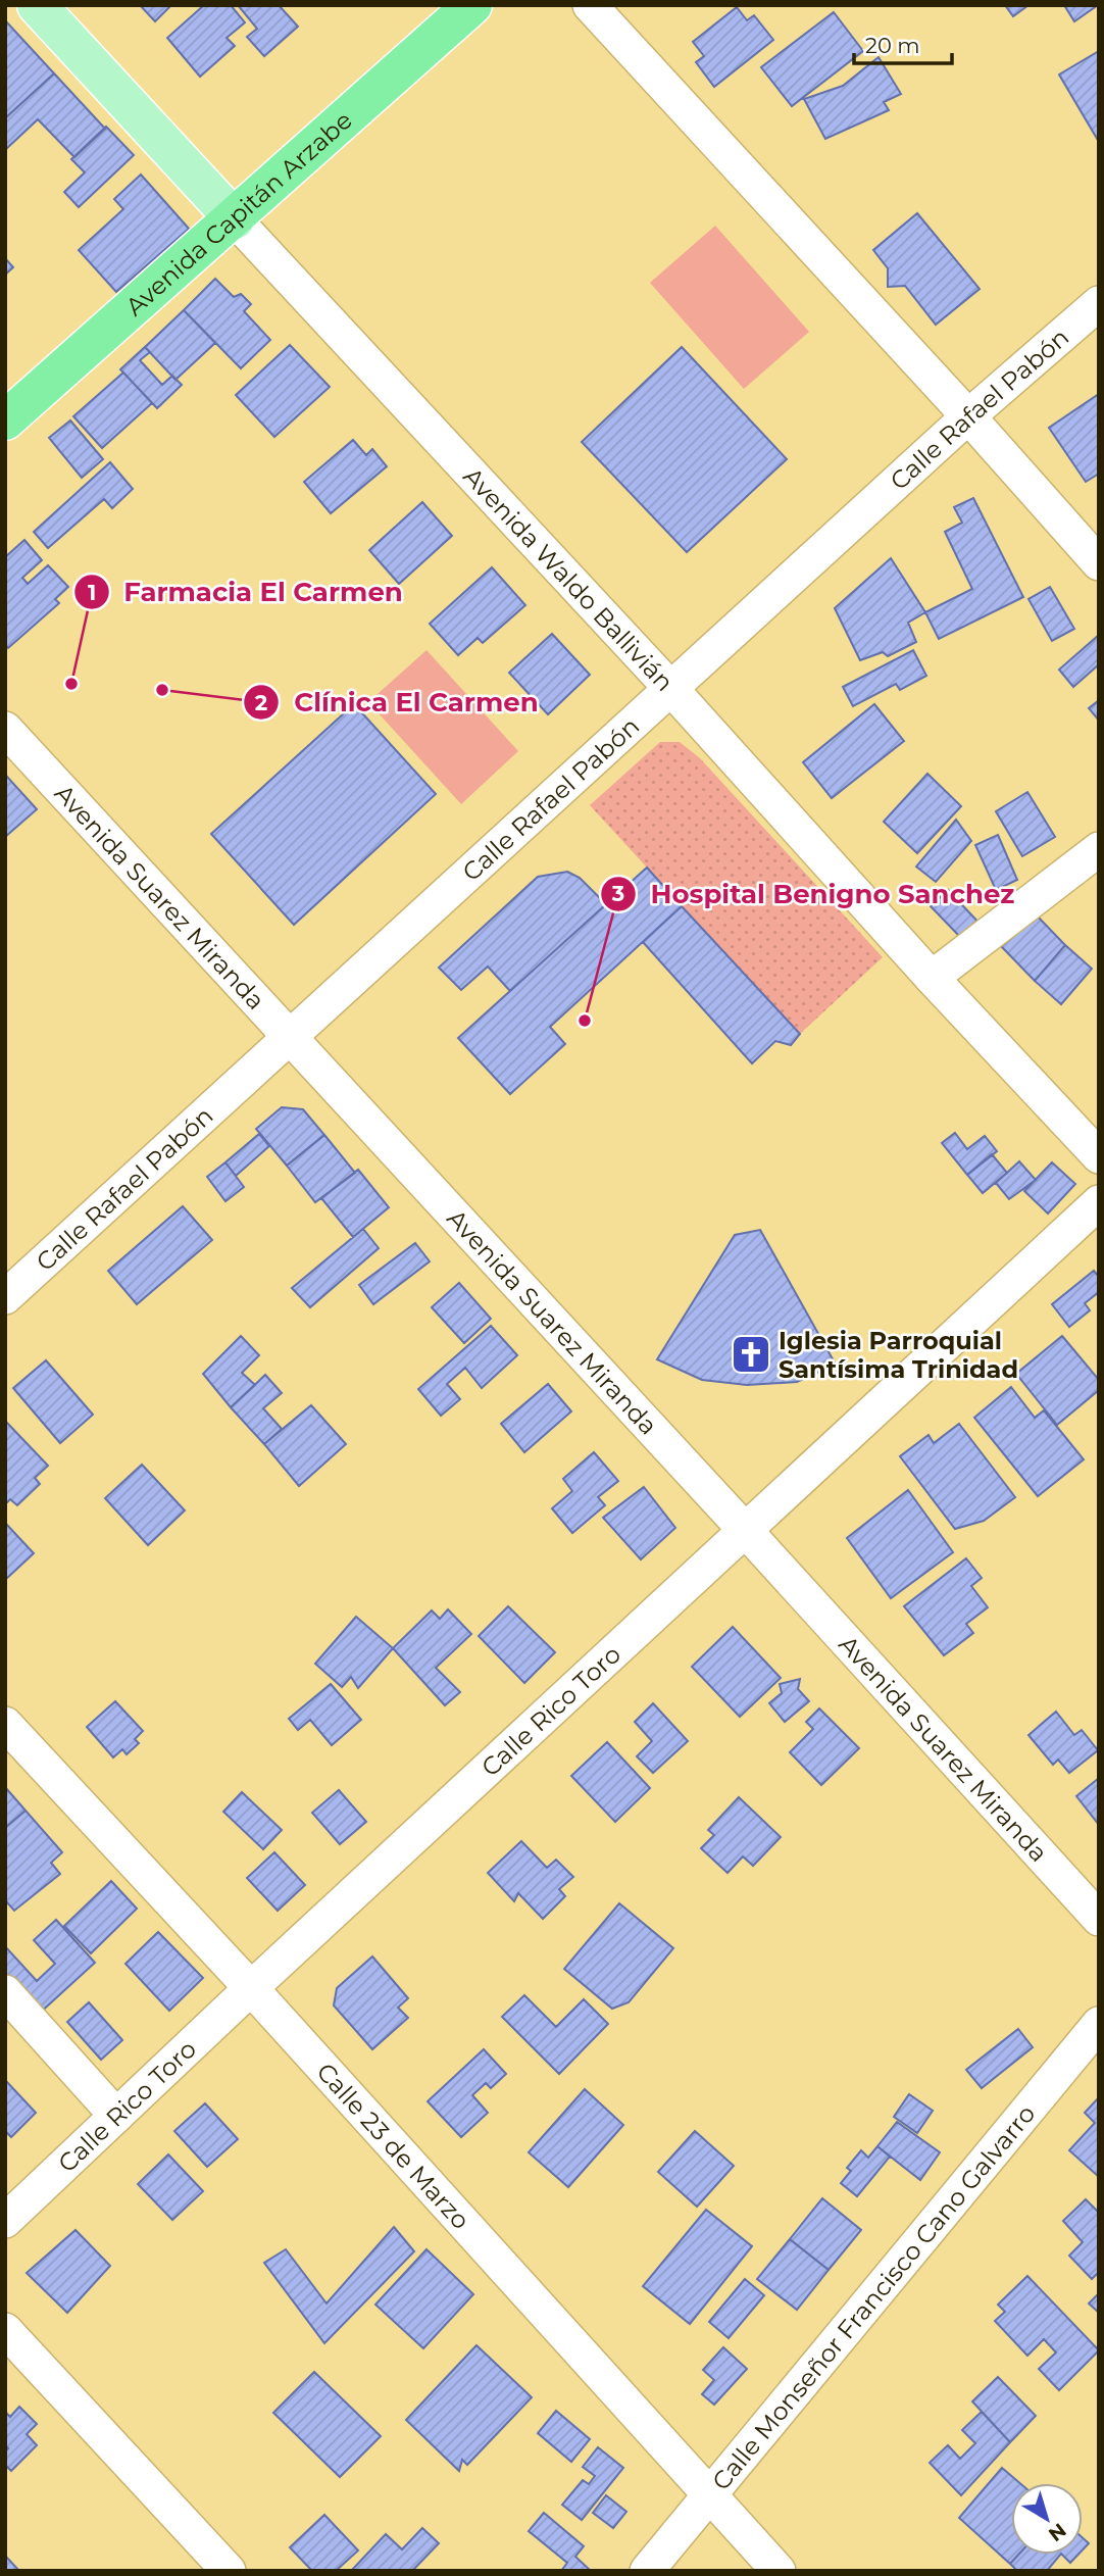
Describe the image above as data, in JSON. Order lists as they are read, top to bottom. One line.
{"streets":{"highway":["Avenida Capitán Arzabe"],"main road":["Avenida Waldo Ballivián"],"street":["Calle Rafael Pabón","Avenida Suarez Miranda","Calle Rico Toro","Calle 23 de Marzo","Calle Monseñor Francisco Cano Galvarro"]},"crossings":[["Avenida Capitán Arzabe","Avenida Waldo Ballivián"],["Calle Rafael Pabón","Avenida Waldo Ballivián"],["Calle Rafael Pabón","Avenida Suarez Miranda"],["Avenida Suarez Miranda","Calle Rico Toro"],["Calle Rico Toro","Calle 23 de Marzo"],["Calle 23 de Marzo","Calle Monseñor Francisco Cano Galvarro"]],"places":{"other":["Farmacia El Carmen","Clínica El Carmen","Hospital Benigno Sanchez"],"church":["Iglesia Parroquial Santísima Trinidad"]},"scale_bar":"20 m","north":"bottom right"}
